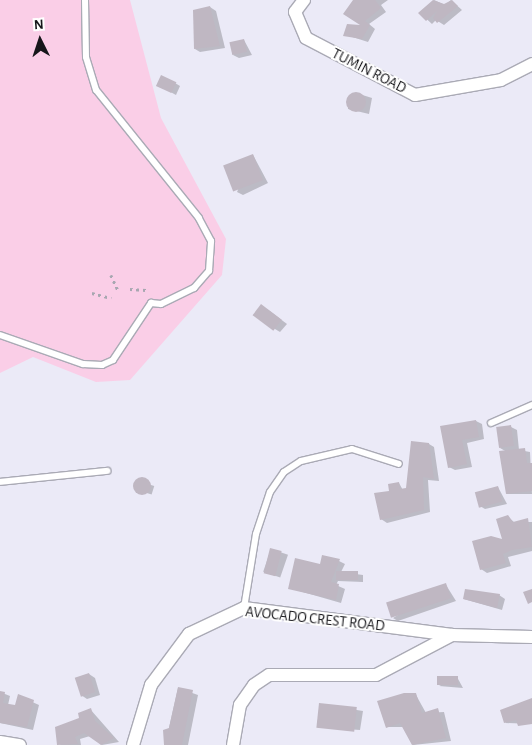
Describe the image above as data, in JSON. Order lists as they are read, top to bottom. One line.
{"streets":{"street":["TUMIN ROAD","AVOCADO CREST ROAD"]},"north":"top"}
